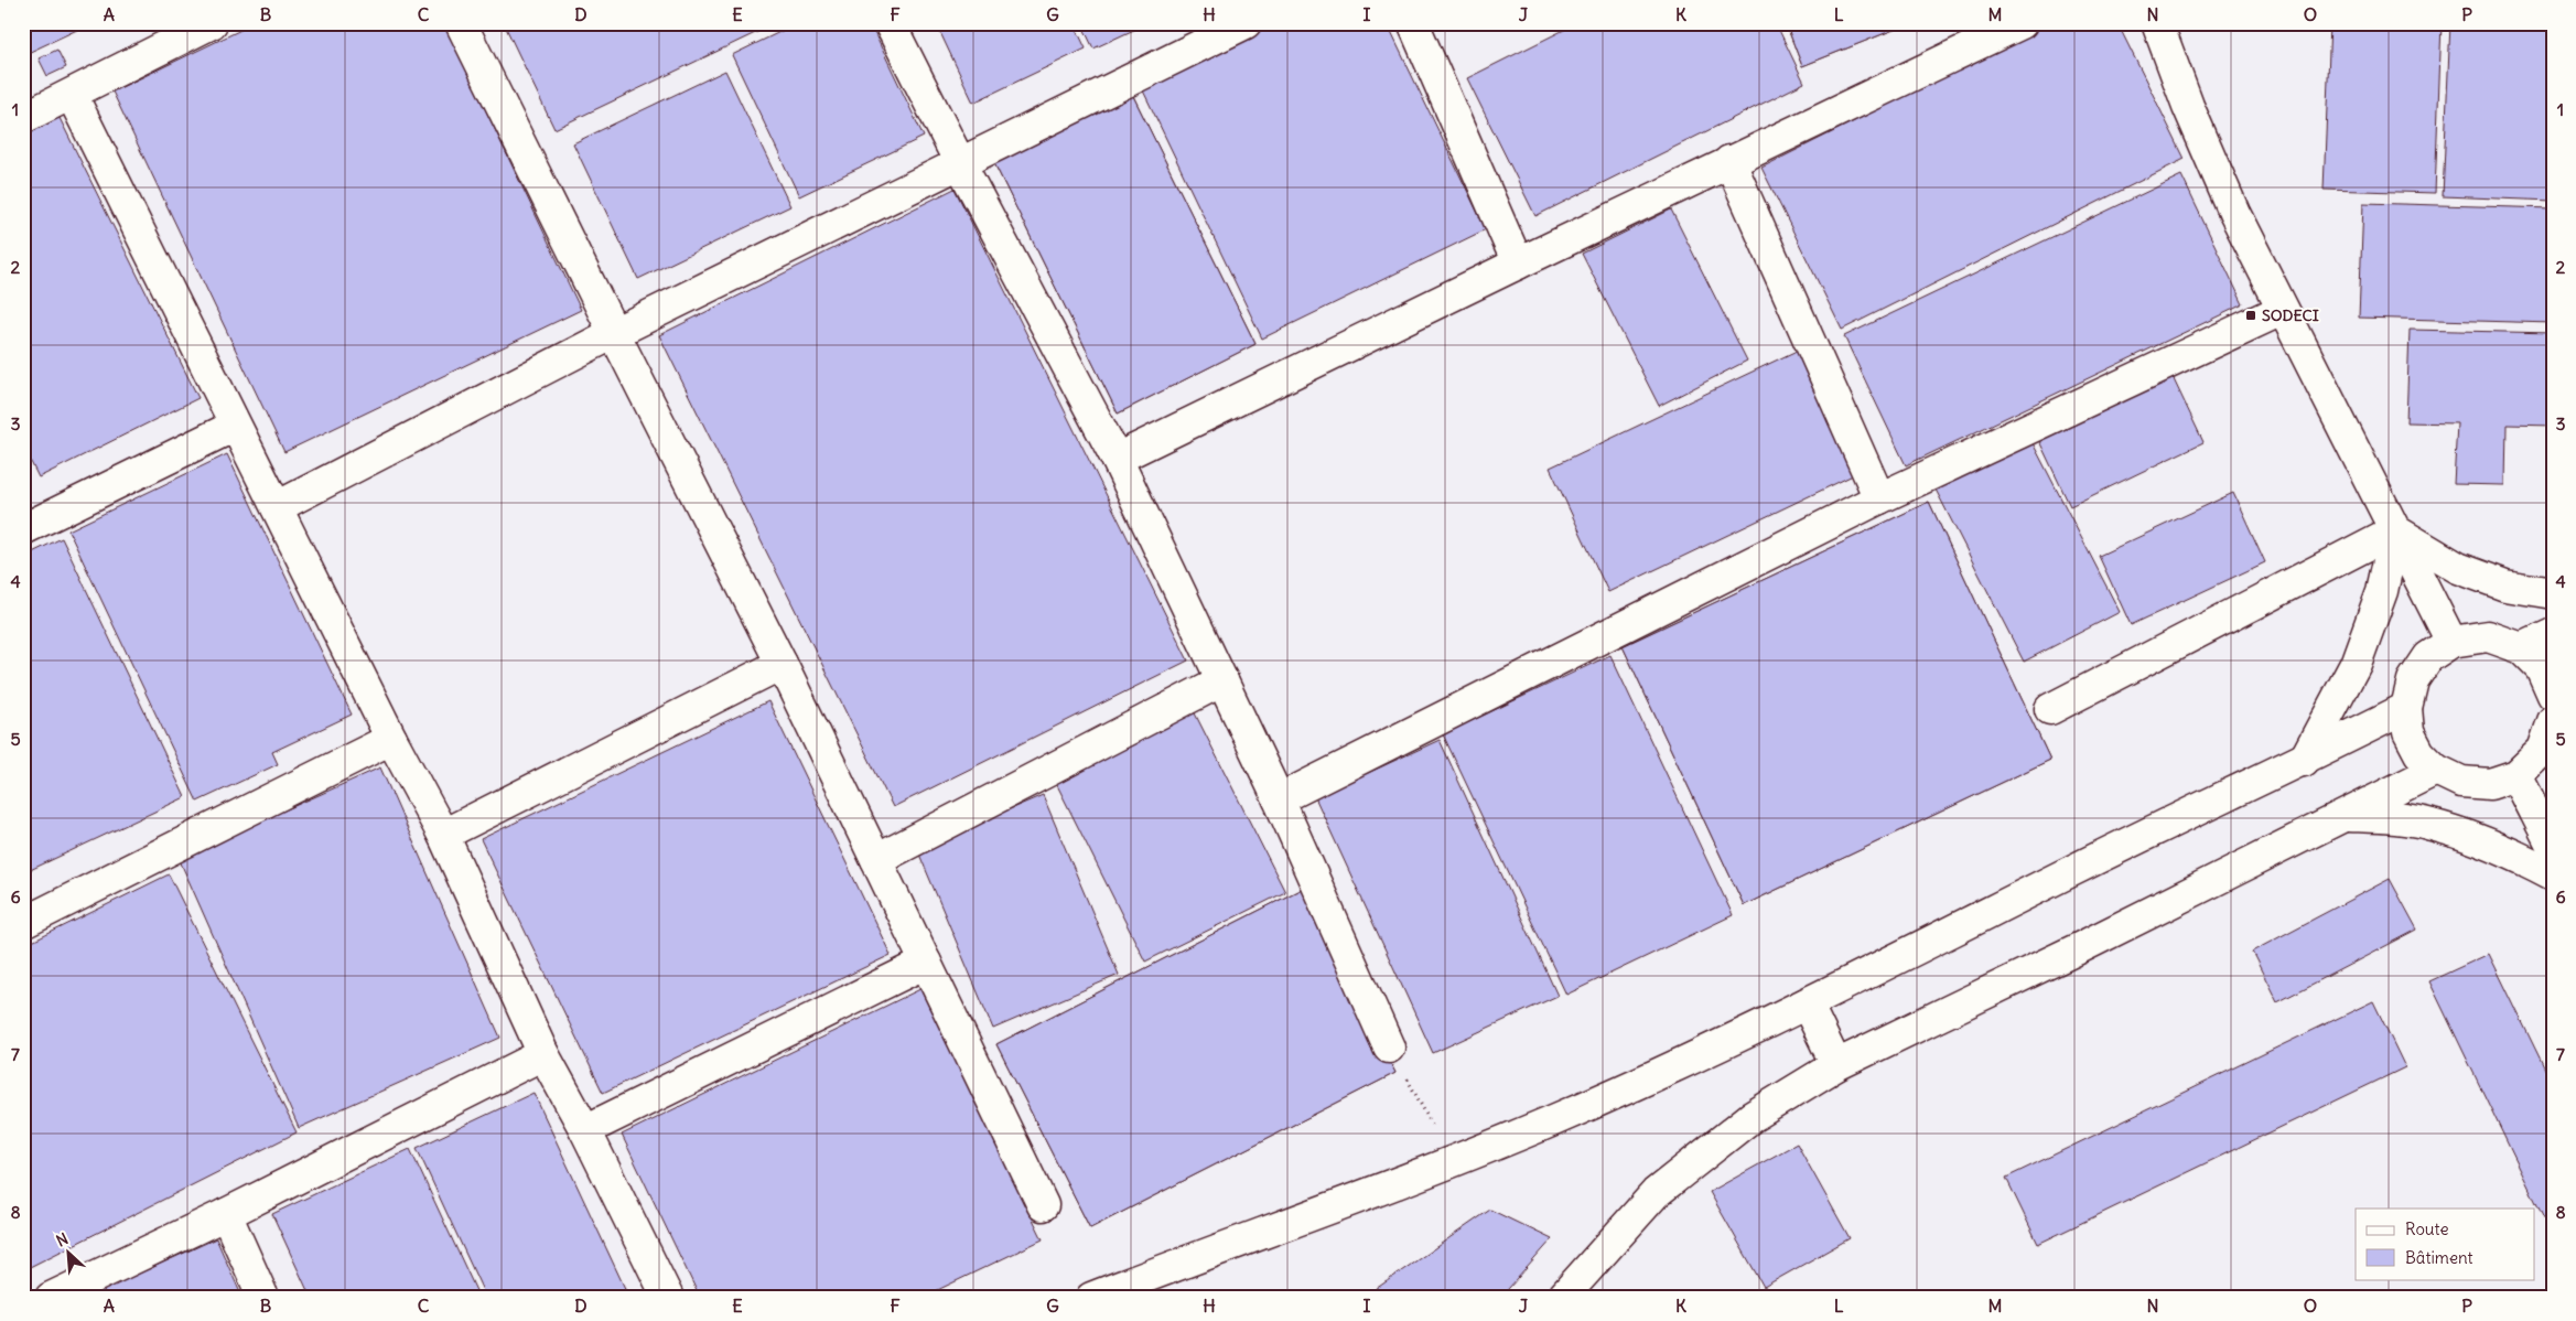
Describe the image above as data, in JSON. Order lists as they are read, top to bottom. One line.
{"places":{"transit":["SODECI"]},"legend":["Route","Bâtiment"],"north":"top left","grid":{"columns":["A","B","C","D","E","F","G","H","I","J","K","L","M","N","O","P"],"rows":["1","2","3","4","5","6","7","8"]}}
